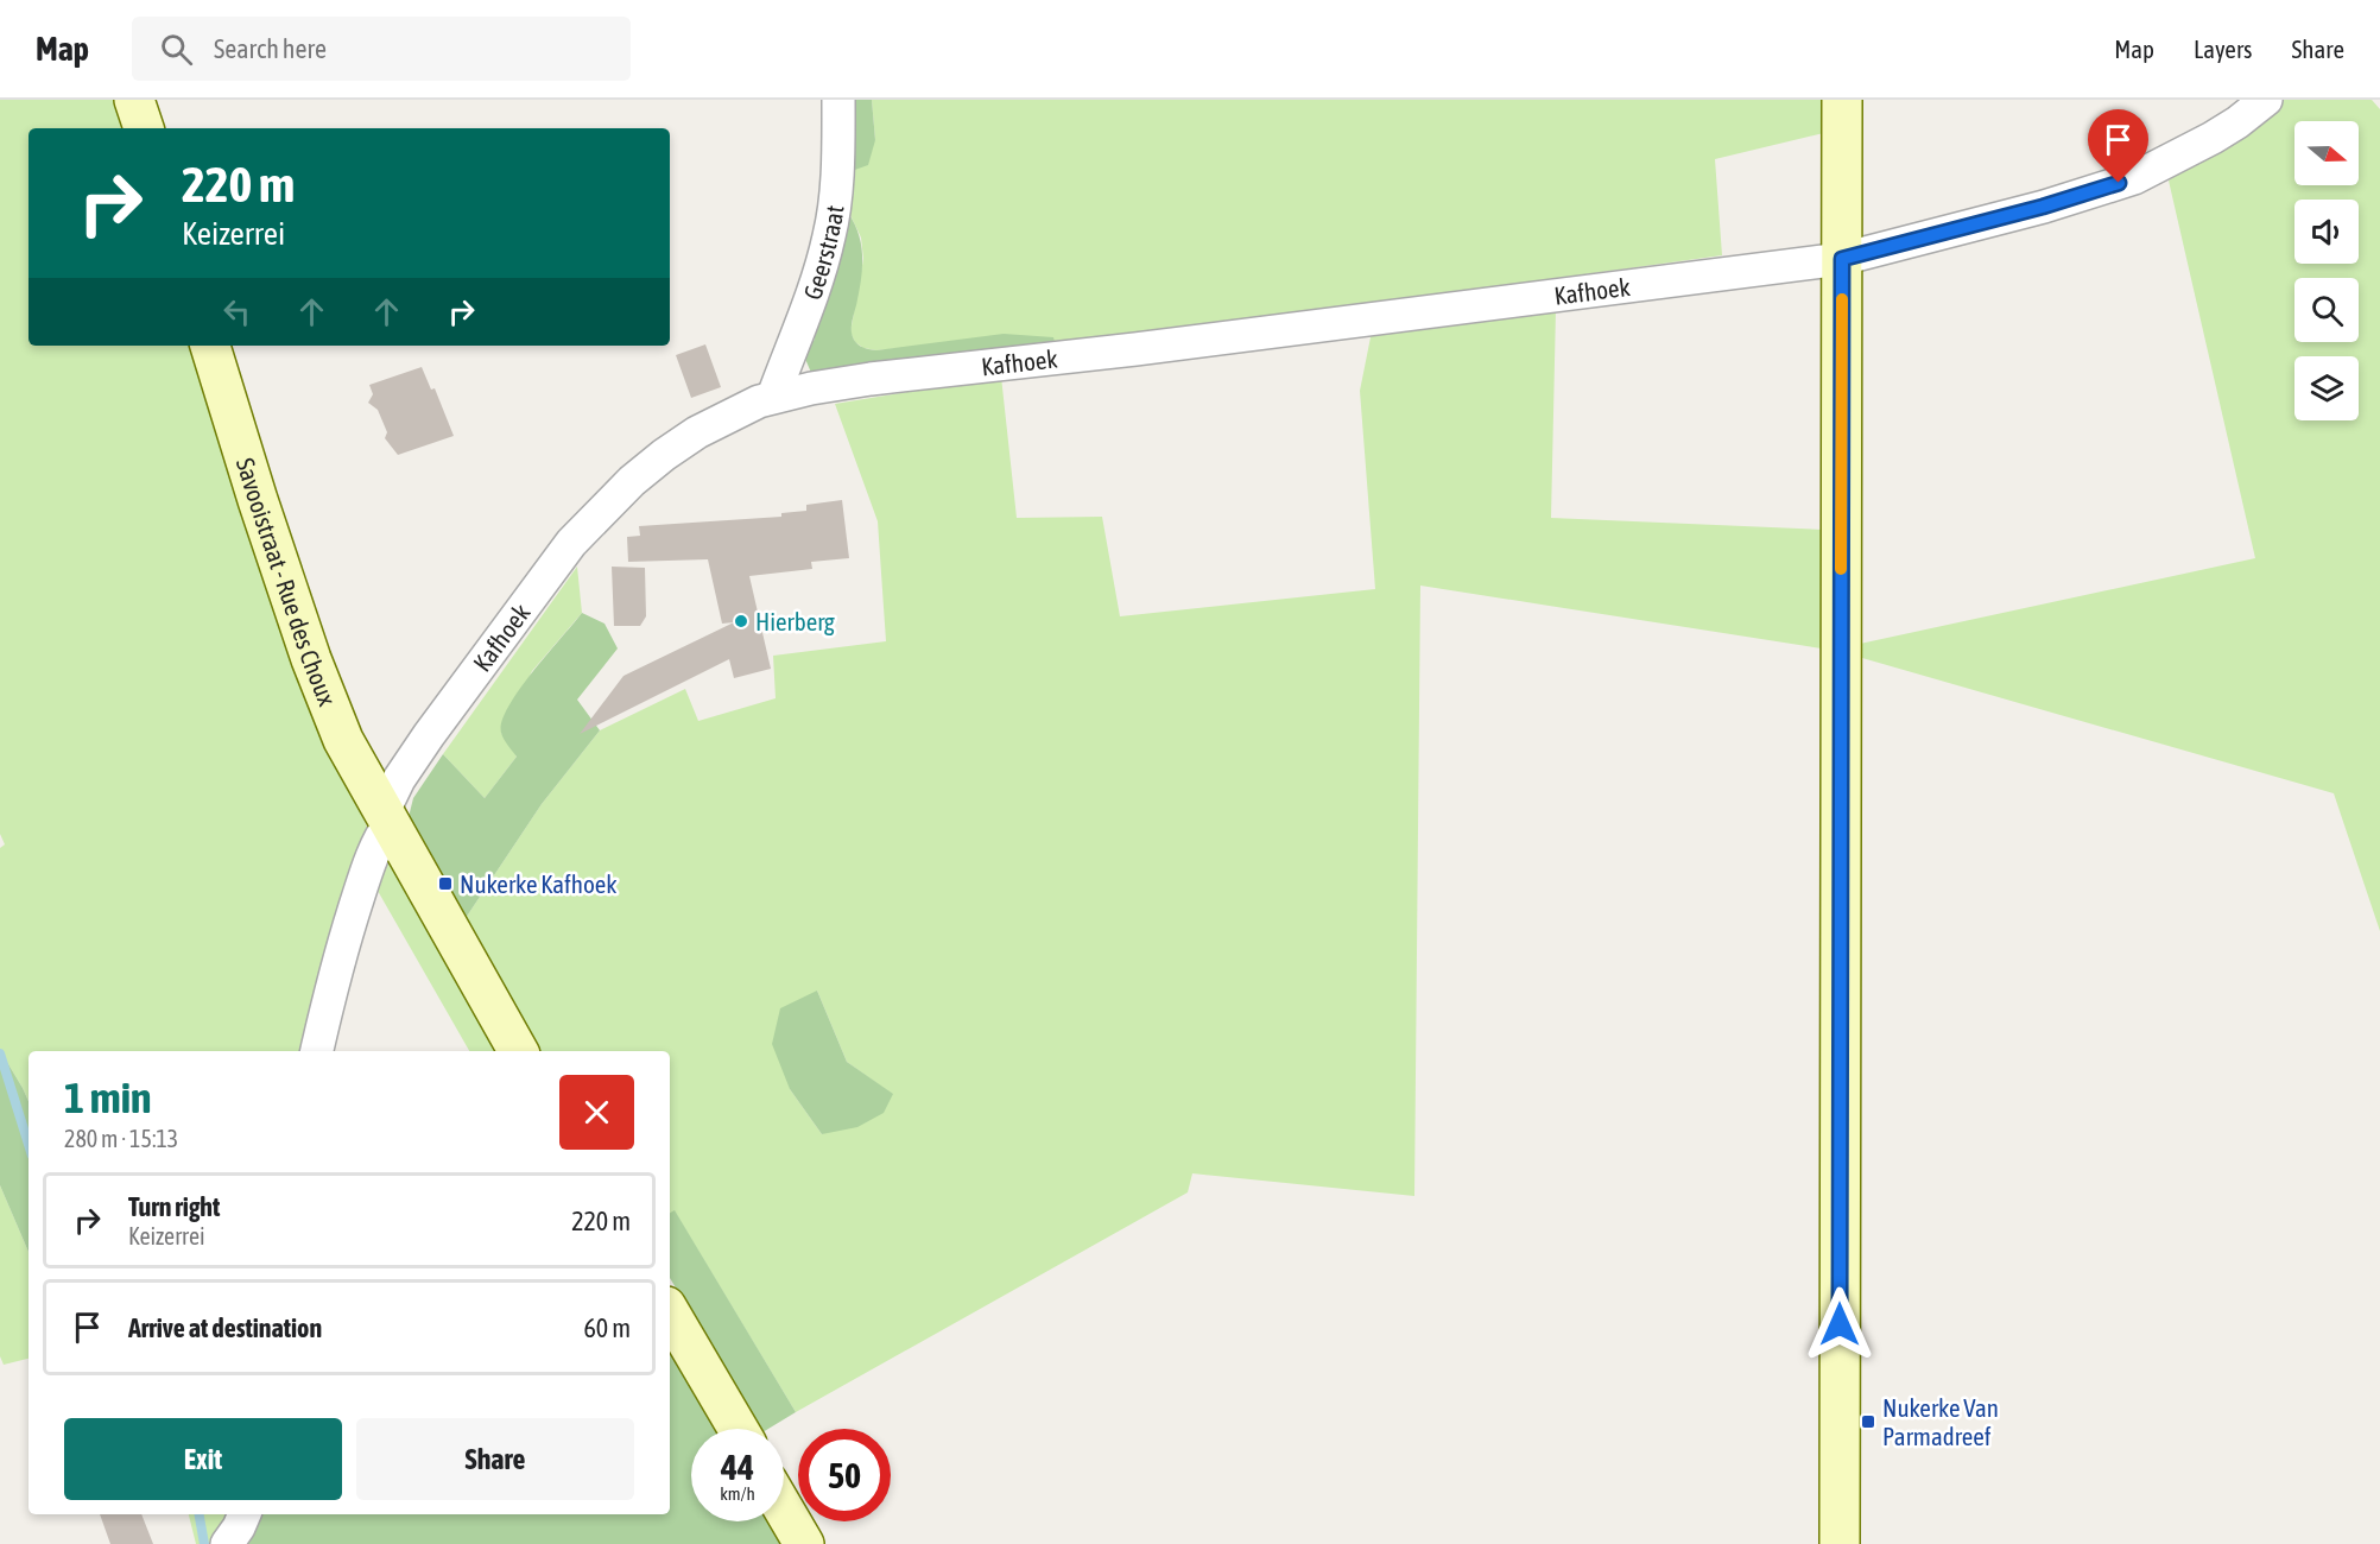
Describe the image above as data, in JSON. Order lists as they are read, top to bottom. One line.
{"streets":{"main road":["Savooistraat - Rue des Choux"],"street":["Geerstraat","Kafhoek"]},"crossings":[["Geerstraat","Kafhoek"],["Kafhoek","Savooistraat - Rue des Choux"]],"places":{"other":["Hierberg"],"transit":["Nukerke Kafhoek","Nukerke Van Parmadreef"]},"north":"right","page":{"header":"Map","search":"Search here","nav":["Map","Layers","Share"],"turn":["220 m","Keizerrei"],"heading":["1 min","280 m · 15:13"],"list":[{"name":"Turn right","note":"Keizerrei","value":"220 m"},{"name":"Arrive at destination","value":"60 m"}],"buttons":["Exit","Share"],"speed":"44 km/h","limit":"50"}}
